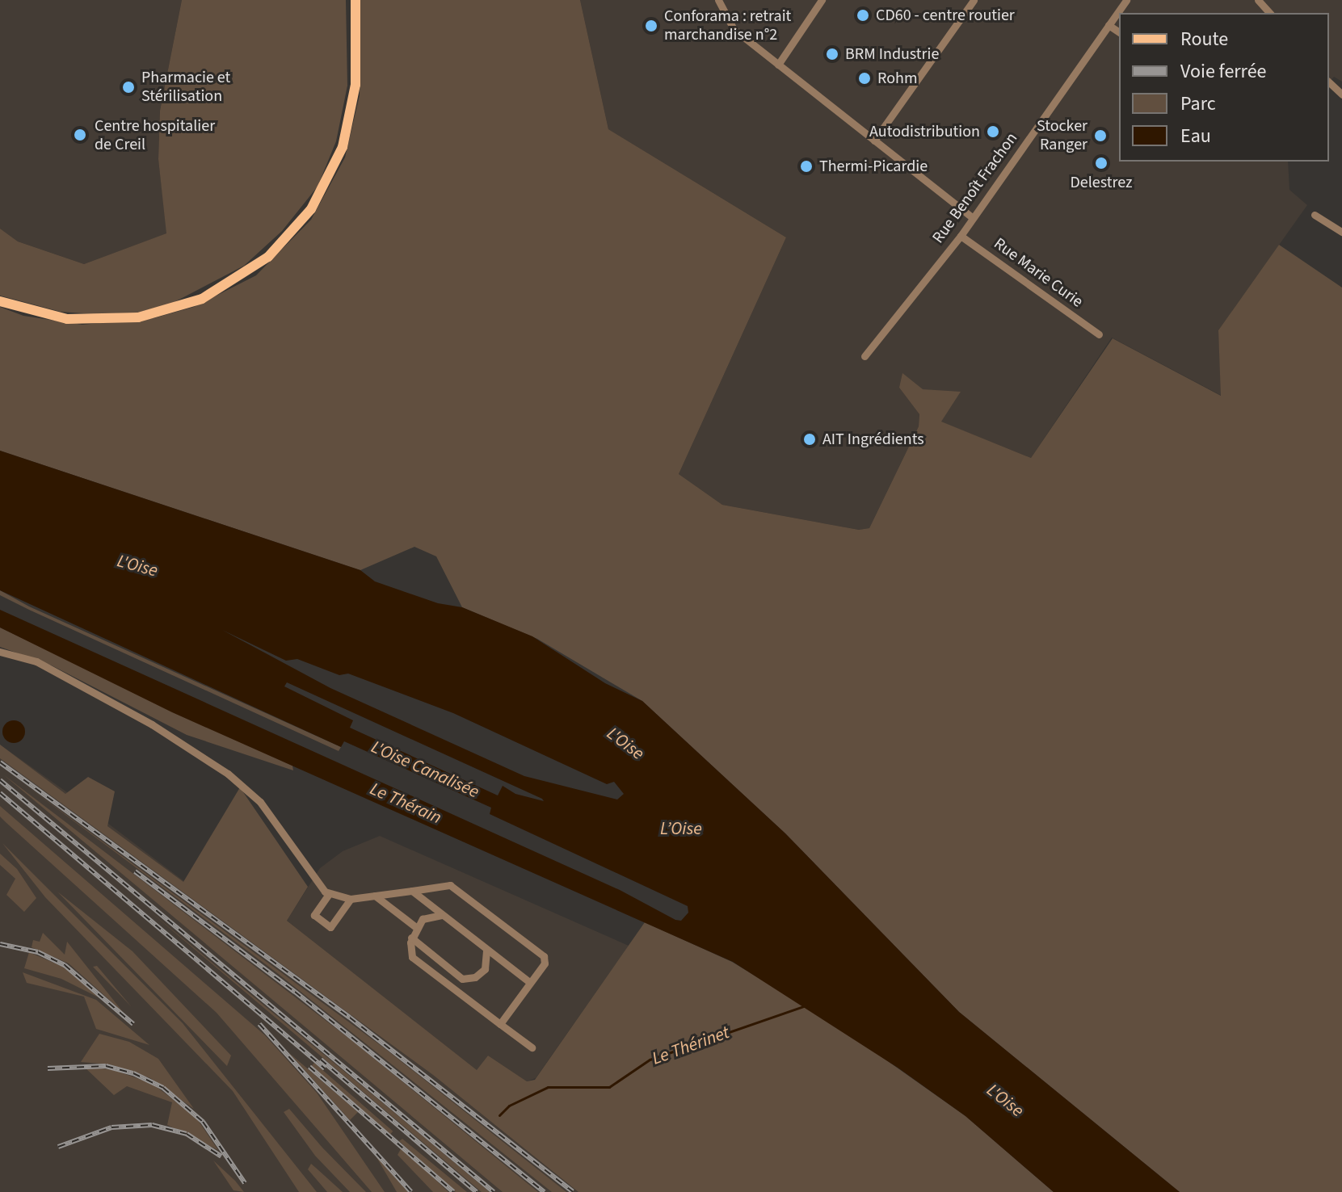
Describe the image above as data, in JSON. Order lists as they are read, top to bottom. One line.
{"streets":{"street":["Rue Benoît Frachon","Rue Marie Curie"]},"crossings":[["Rue Benoît Frachon","Rue Marie Curie"]],"water":["L'Oise","L'Oise Canalisée","Le Thérain","L’Oise","Le Thérinet"],"places":["CD60 - centre routier","Conforama : retrait marchandise n°2","BRM Industrie","Rohm","Pharmacie et Stérilisation","Autodistribution","Centre hospitalier de Creil","Stocker Ranger","Delestrez","Thermi-Picardie","AIT Ingrédients"],"legend":["Route","Voie ferrée","Parc","Eau"]}
